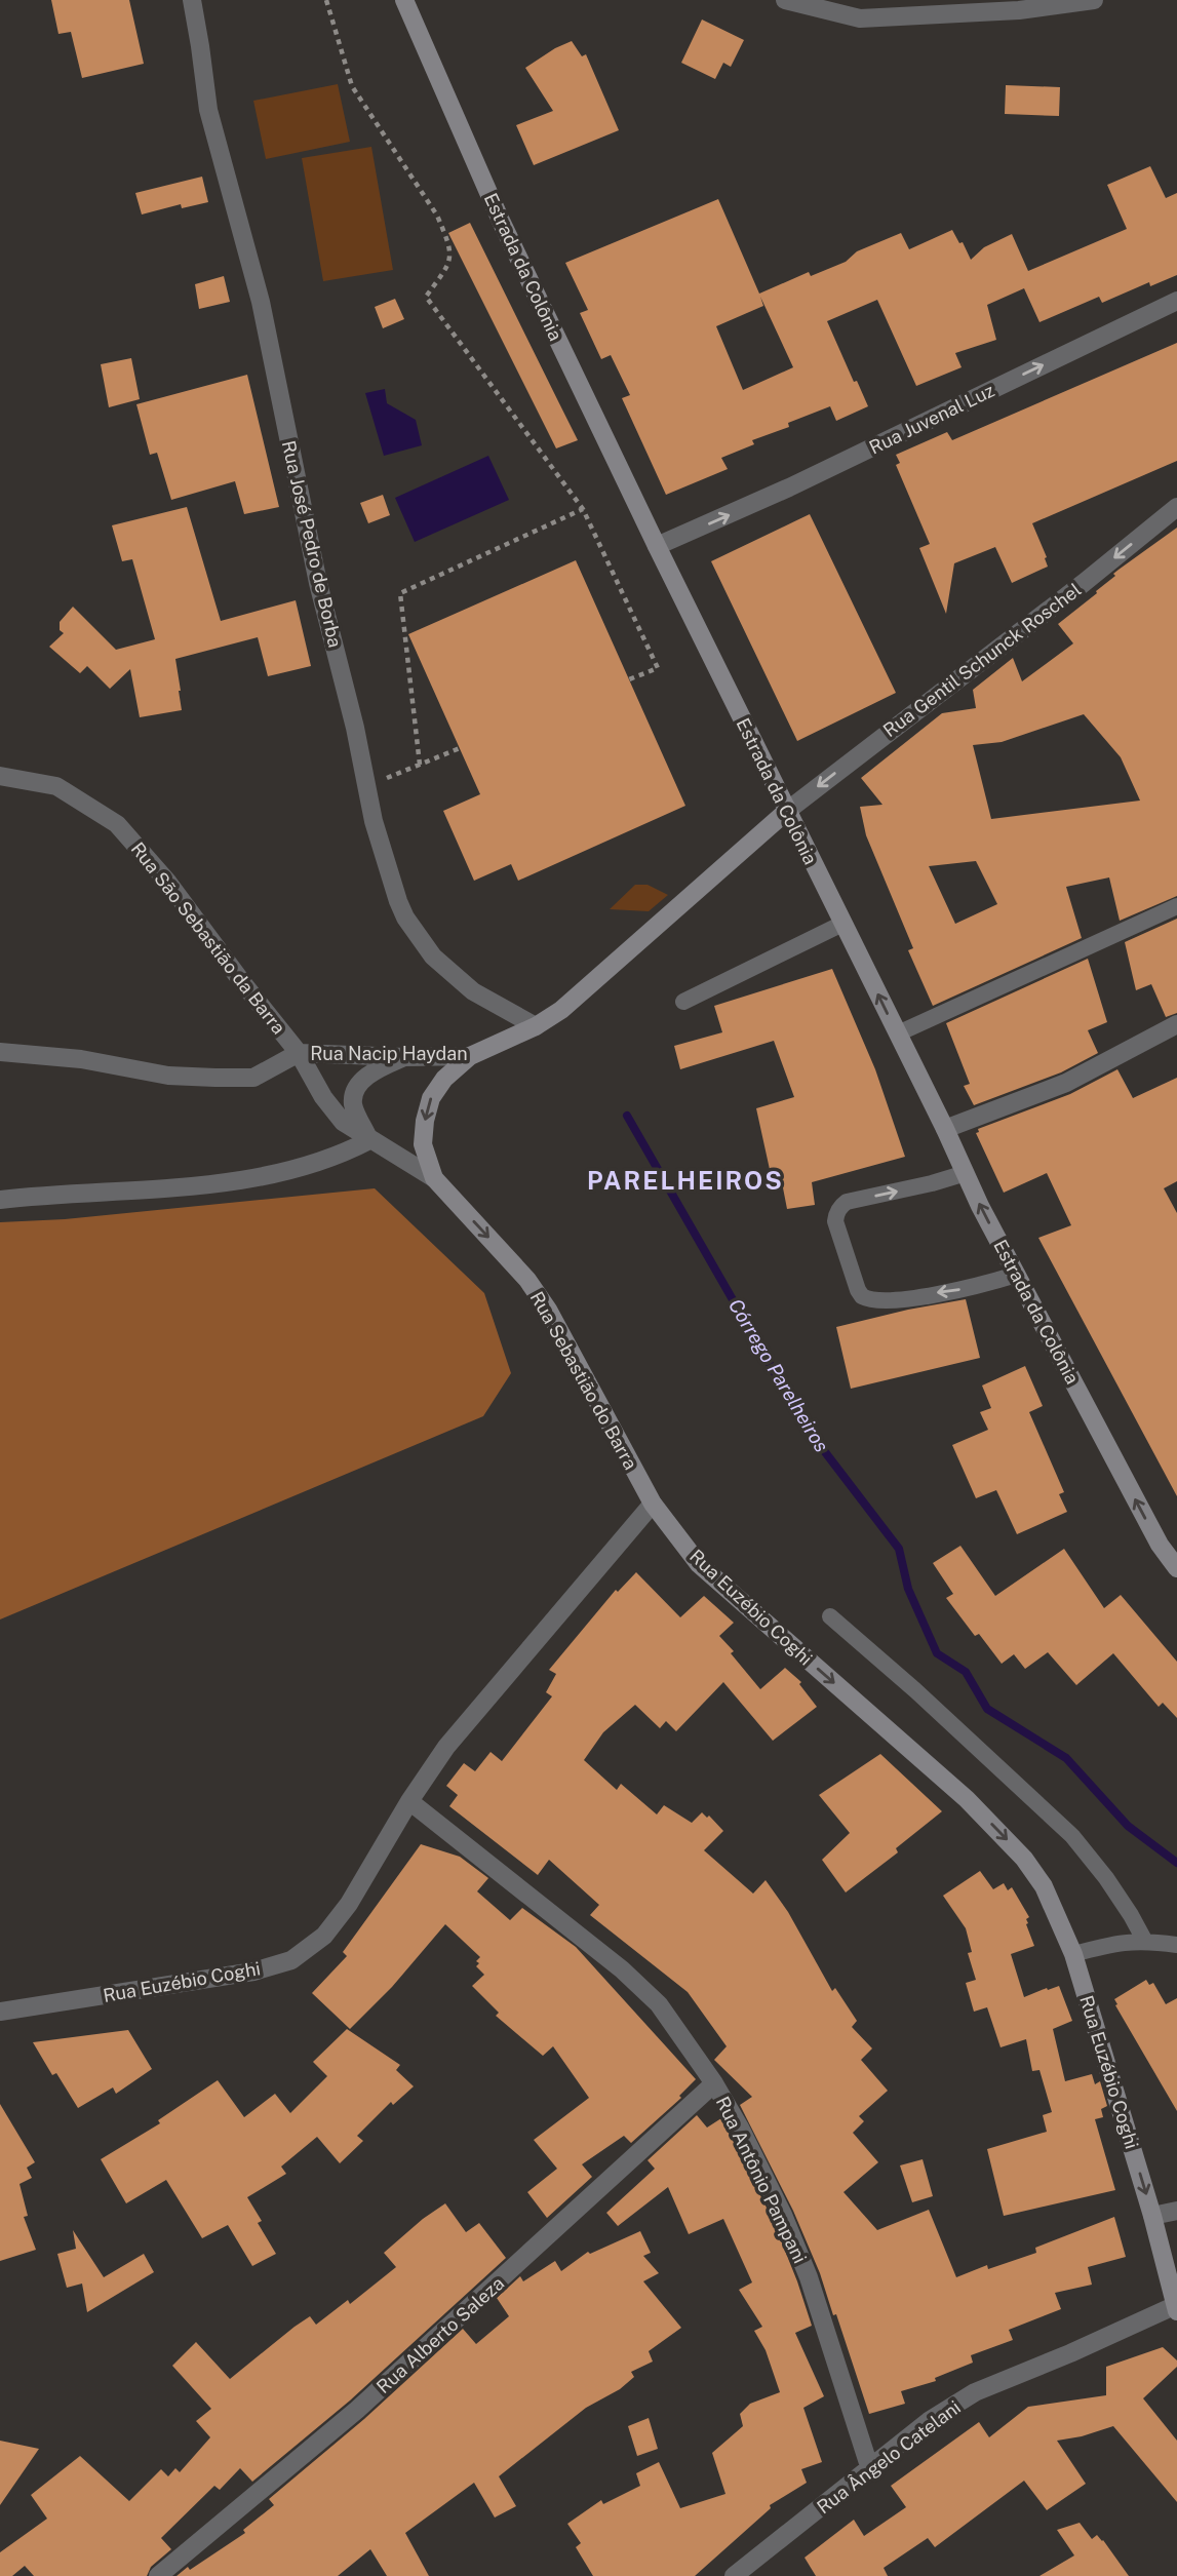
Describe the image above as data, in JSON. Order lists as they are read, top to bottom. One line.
{"streets":{"main road":["Estrada da Colônia","Rua Nacip Haydan","Rua Sebastião do Barra","Rua Euzébio Coghi"],"street":["Rua Juvenal Luz","Rua José Pedro de Borba","Rua Gentil Schunck Roschel","Rua São Sebastião da Barra","Rua Antônio Pampani","Rua Alberto Saleza","Rua Ângelo Catelani"]},"crossings":[["Estrada da Colônia","Rua Juvenal Luz"],["Estrada da Colônia","Rua Gentil Schunck Roschel"],["Estrada da Colônia","Rua Nacip Haydan"],["Rua José Pedro de Borba","Rua Nacip Haydan"],["Rua Gentil Schunck Roschel","Rua Nacip Haydan"],["Rua São Sebastião da Barra","Rua Nacip Haydan"],["Rua São Sebastião da Barra","Rua Sebastião do Barra"],["Rua Nacip Haydan","Rua Sebastião do Barra"],["Rua Sebastião do Barra","Rua Euzébio Coghi"],["Rua Euzébio Coghi","Rua Antônio Pampani"],["Rua Euzébio Coghi","Rua Ângelo Catelani"],["Rua Antônio Pampani","Rua Alberto Saleza"],["Rua Antônio Pampani","Rua Ângelo Catelani"]],"one_way":["Rua Juvenal Luz","Rua Gentil Schunck Roschel","Rua Sebastião do Barra","Rua Euzébio Coghi"],"districts":["PARELHEIROS"],"water":["Córrego Parelheiros"]}
